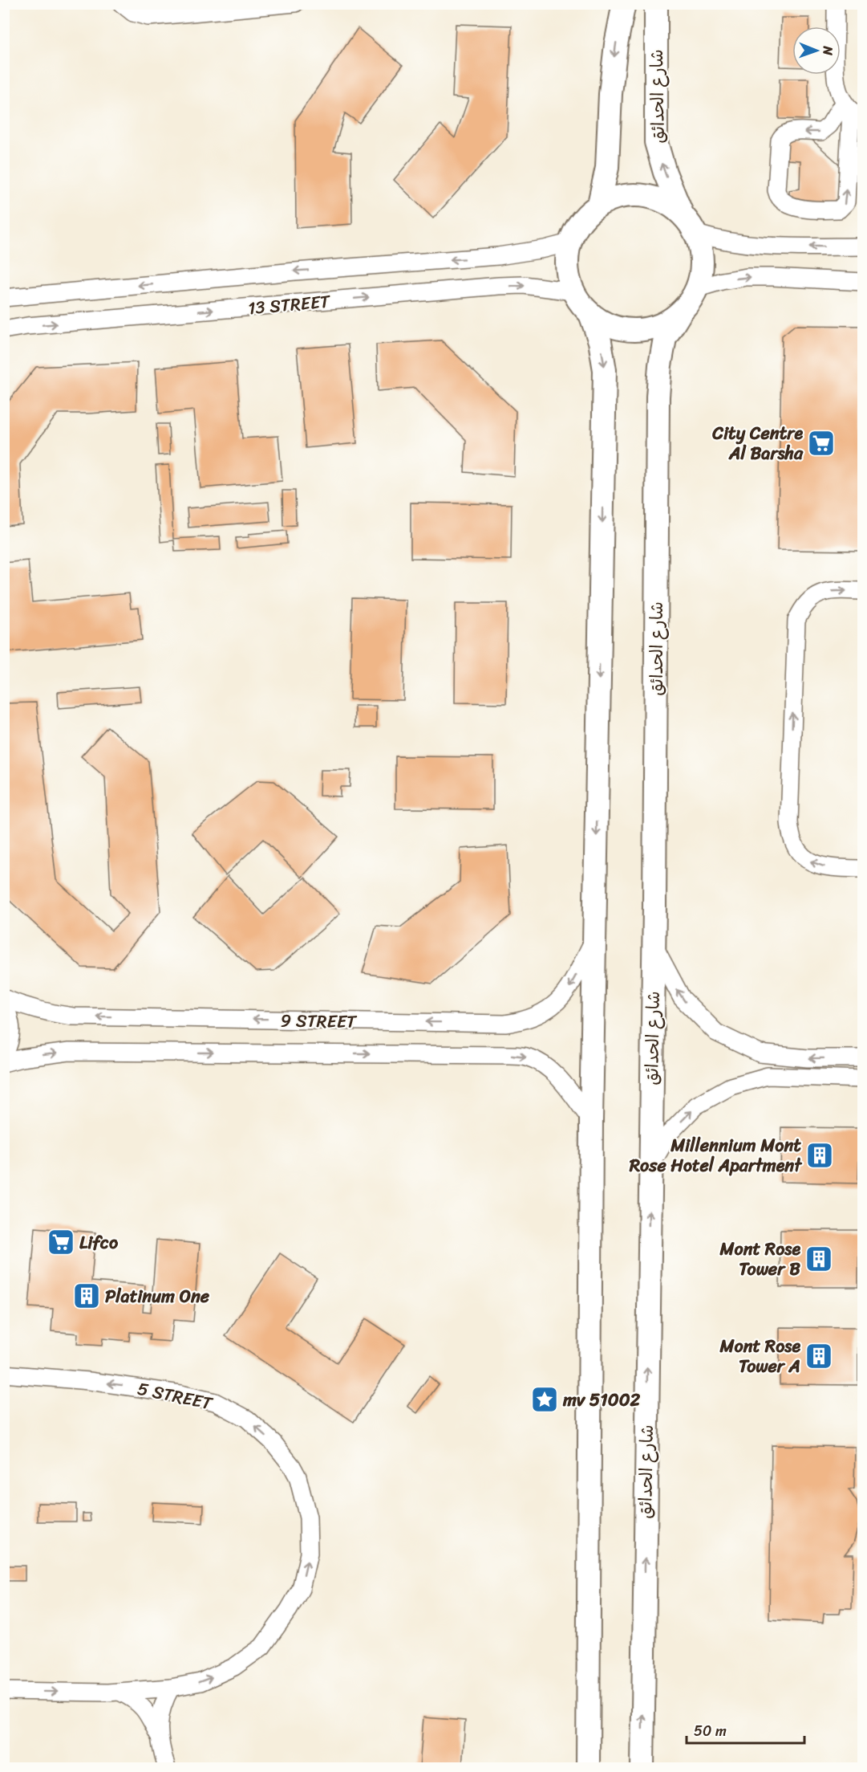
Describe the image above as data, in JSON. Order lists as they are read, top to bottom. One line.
{"streets":{"street":["شارع الحدائق","13 STREET","9 STREET","5 STREET"]},"crossings":[["شارع الحدائق","13 STREET"]],"places":{"supermarket":["City Centre Al Barsha","Lifco"],"building":["Millennium Mont Rose Hotel Apartment","Mont Rose Tower B","Platinum One","Mont Rose Tower A"],"place":["mv 51002"]},"scale_bar":"50 m","north":"right"}
